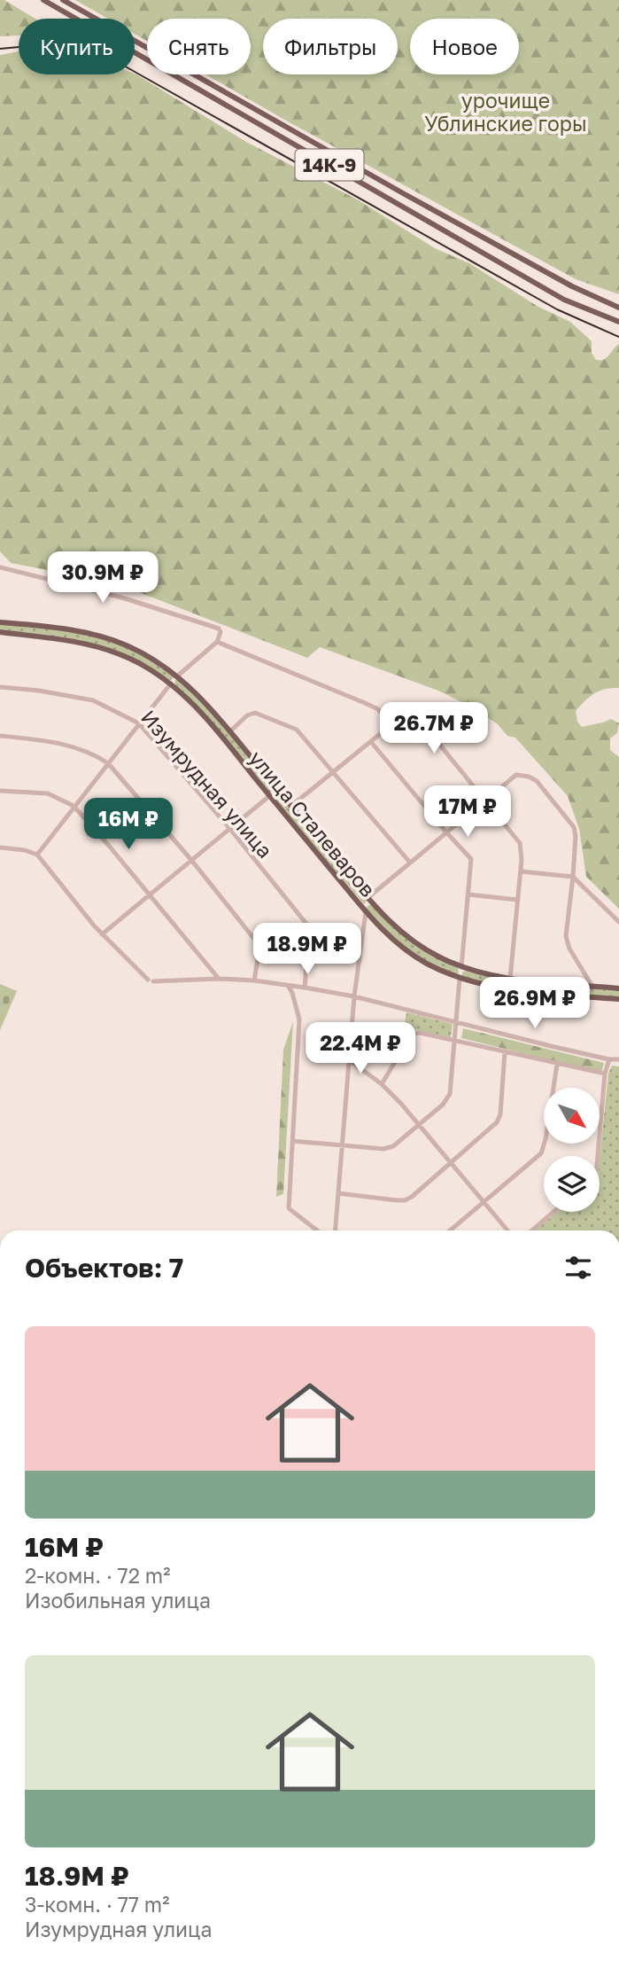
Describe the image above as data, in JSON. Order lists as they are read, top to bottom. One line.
{"streets":{"main road":["14К-9","улица Сталеваров"],"street":["Изумрудная улица"]},"parks":["урочище Ублинские горы"],"north":"bottom right","page":{"chip":["Купить","Снять","Фильтры","Новое"],"price":["30.9M ₽","26.7M ₽","17M ₽","16M ₽","18.9M ₽","26.9M ₽","22.4M ₽"],"heading":"Объектов: 7","list":[{"name":"16M ₽","note":"2-комн. · 72 m² · Изобильная улица"},{"name":"18.9M ₽","note":"3-комн. · 77 m² · Изумрудная улица"}]}}
